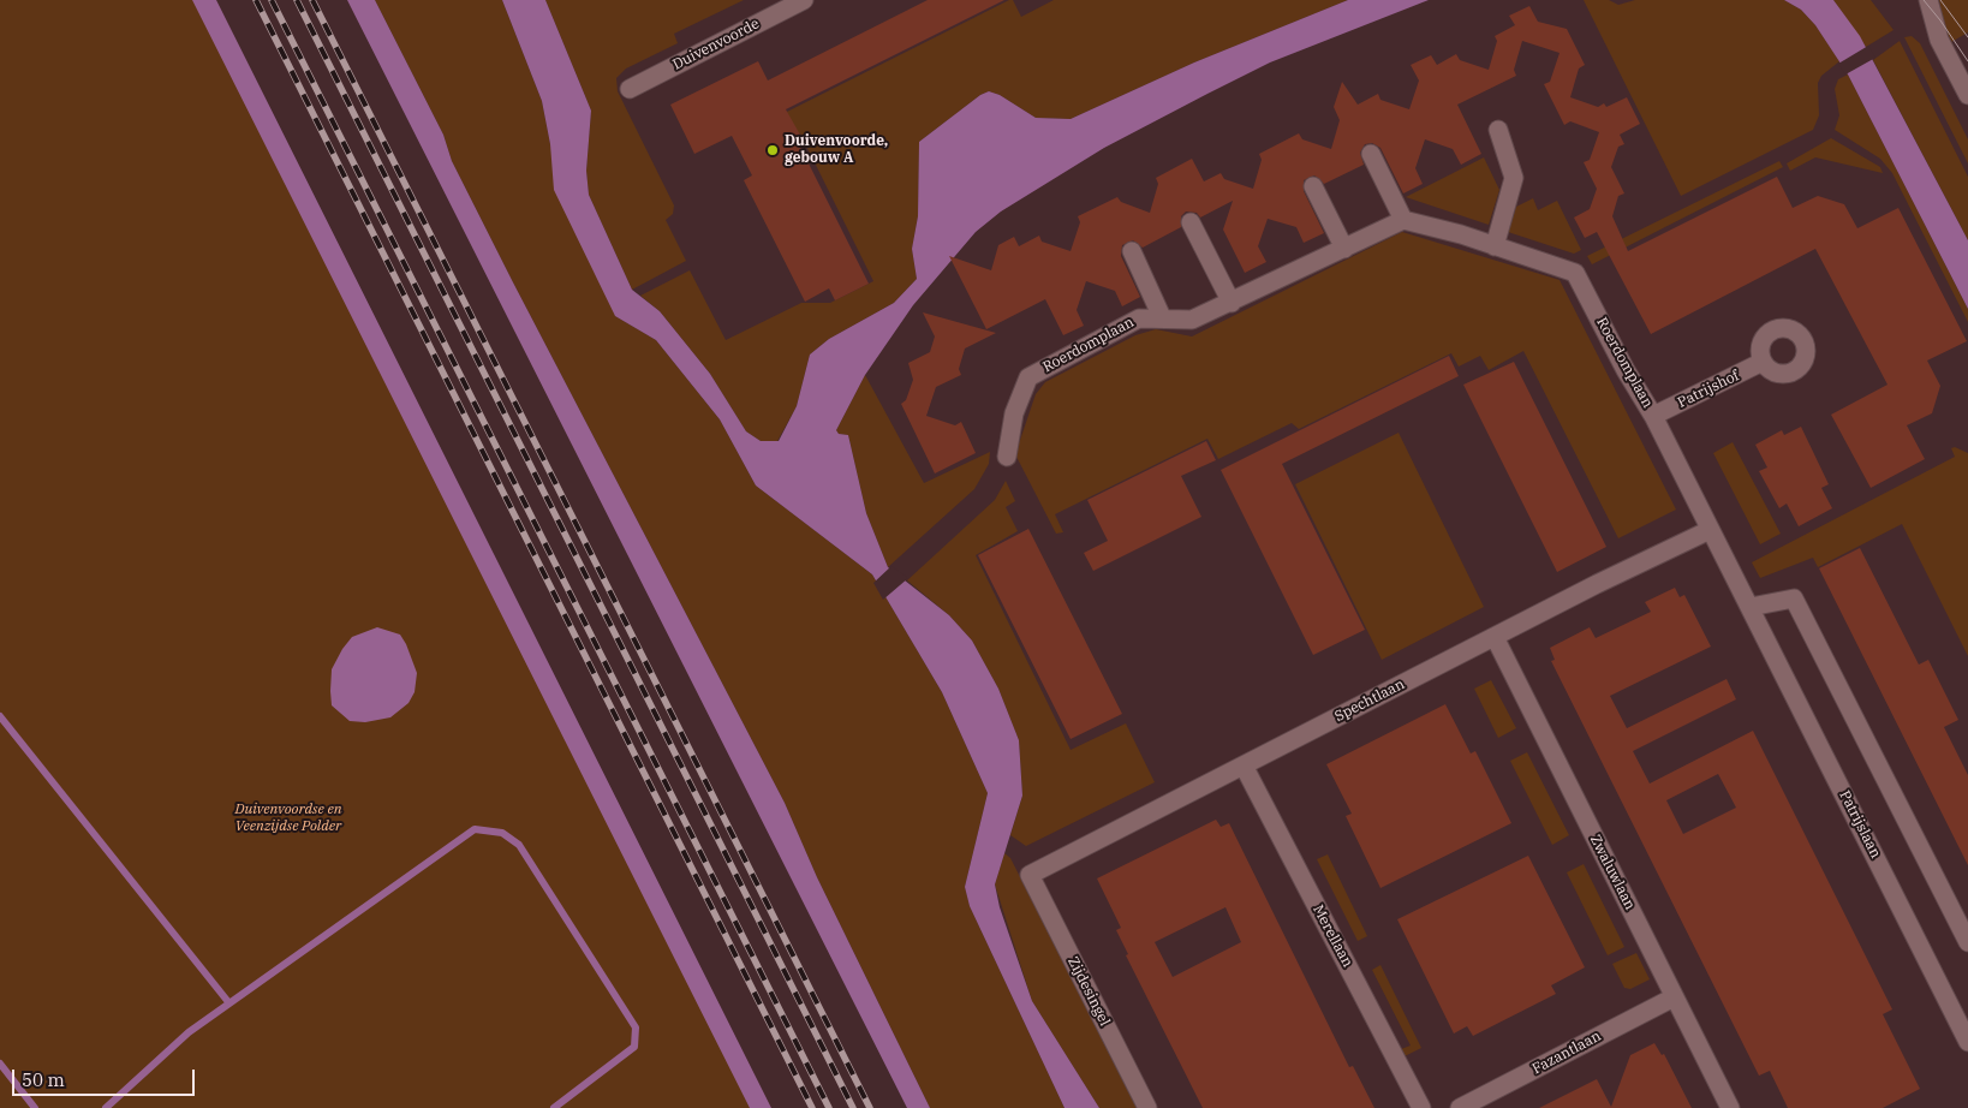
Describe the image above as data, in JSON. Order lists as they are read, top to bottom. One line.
{"streets":{"street":["Duivenvoorde","Roerdomplaan","Patrijshof","Spechtlaan","Patrijslaan","Zwaluwlaan","Merellaan","Zijdesingel","Fazantlaan"]},"crossings":[["Roerdomplaan","Patrijshof"],["Roerdomplaan","Spechtlaan"],["Roerdomplaan","Patrijslaan"],["Spechtlaan","Patrijslaan"],["Spechtlaan","Zwaluwlaan"],["Spechtlaan","Merellaan"],["Spechtlaan","Zijdesingel"],["Zwaluwlaan","Fazantlaan"]],"parks":["Duivenvoordse en Veenzijdse Polder"],"places":["Duivenvoorde, gebouw A"],"scale_bar":"50 m"}
